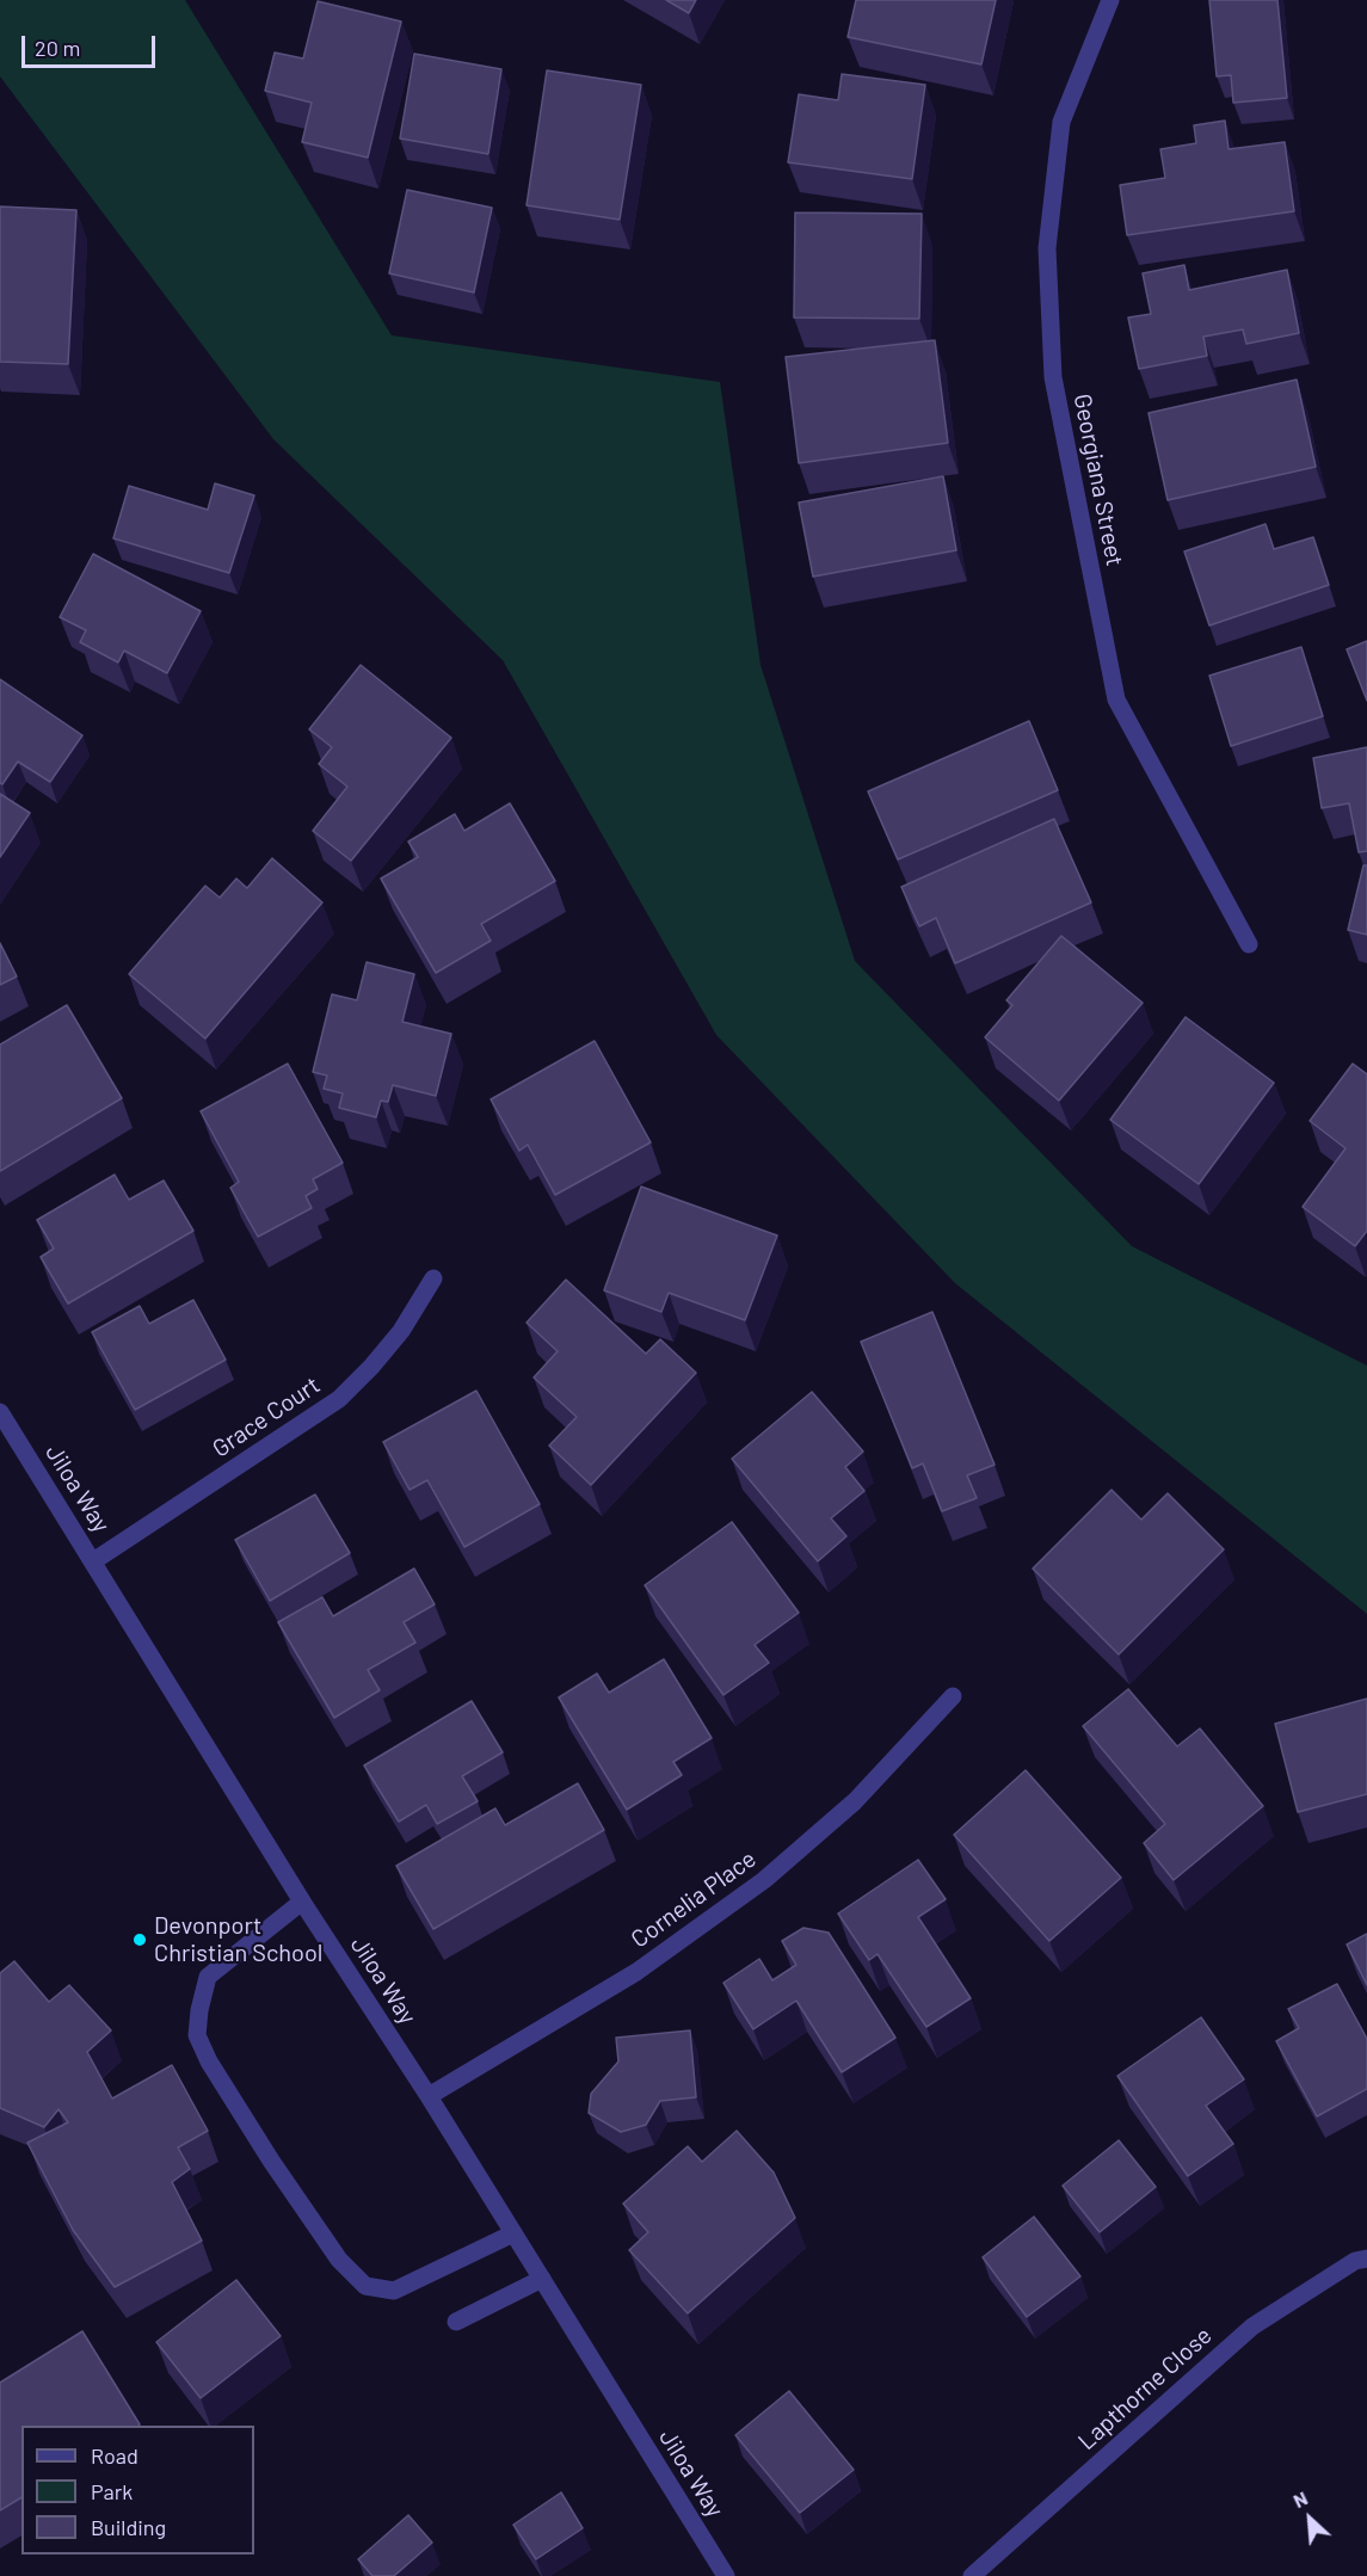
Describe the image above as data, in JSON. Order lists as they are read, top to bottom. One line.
{"streets":{"street":["Georgiana Street","Grace Court","Jiloa Way","Cornelia Place","Lapthorne Close"]},"crossings":[["Grace Court","Jiloa Way"],["Jiloa Way","Cornelia Place"]],"places":["Devonport Christian School"],"legend":["Road","Park","Building"],"scale_bar":"20 m","north":"top left"}
